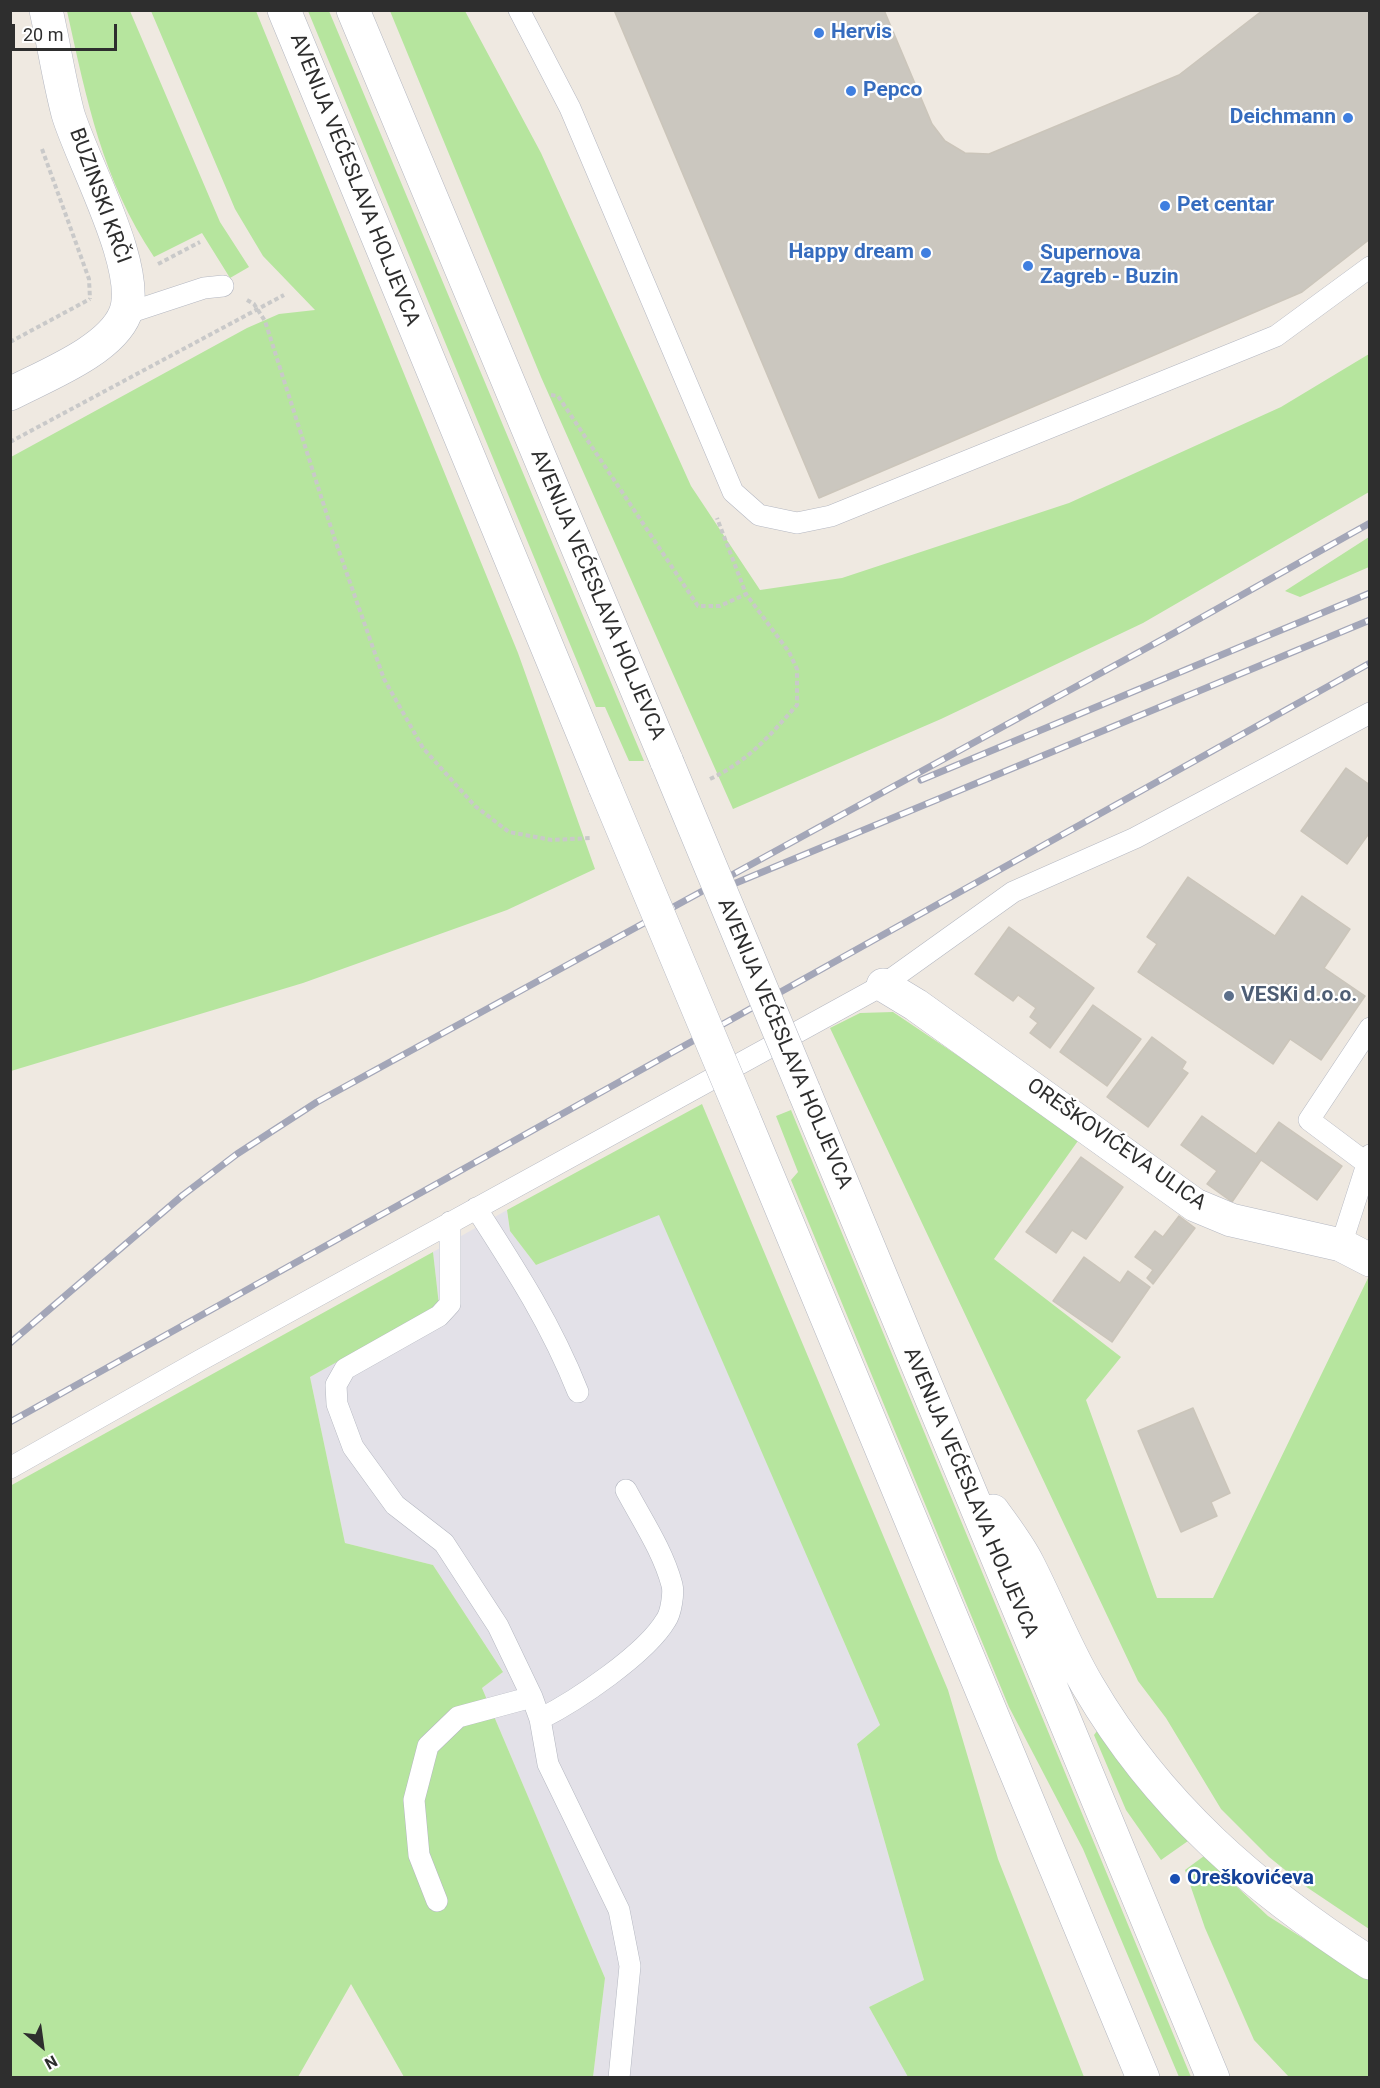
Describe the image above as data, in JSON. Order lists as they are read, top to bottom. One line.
{"streets":{"main road":["AVENIJA VEĆESLAVA HOLJEVCA","BUZINSKI KRČI","OREŠKOVIĆEVA ULICA"]},"places":["Hervis","Pepco","Deichmann","Pet centar","Happy dream","Supernova Zagreb - Buzin","VESKi d.o.o.","Oreškovićeva"],"scale_bar":"20 m","north":"bottom right"}
